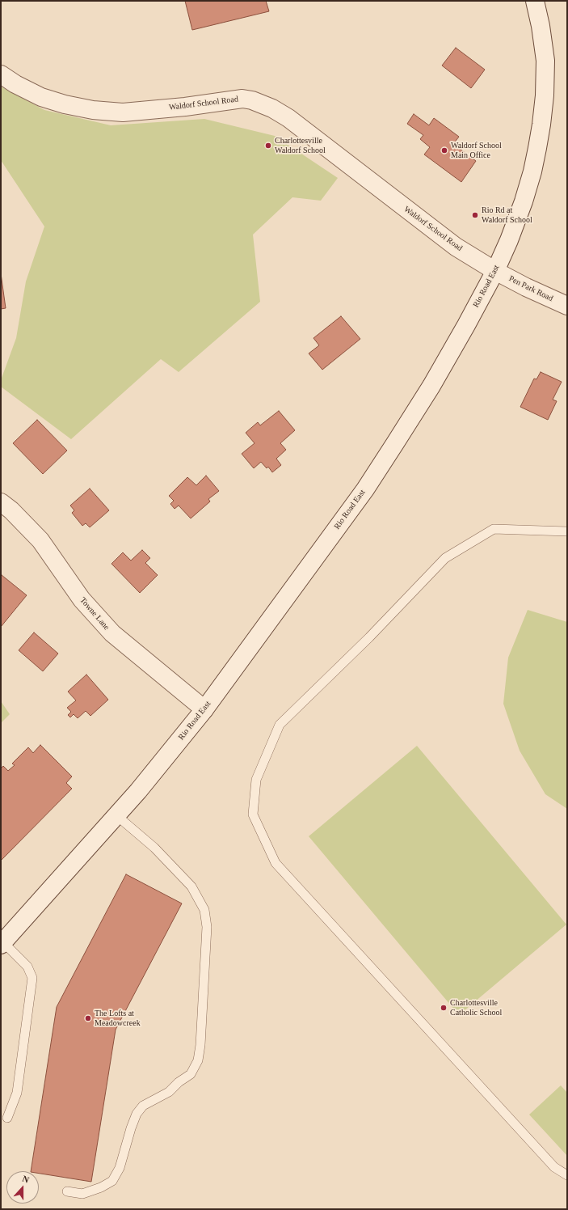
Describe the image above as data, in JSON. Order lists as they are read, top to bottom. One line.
{"streets":{"street":["Waldorf School Road","Rio Road East","Pen Park Road","Towne Lane"]},"crossings":[["Waldorf School Road","Rio Road East"],["Waldorf School Road","Pen Park Road"],["Rio Road East","Pen Park Road"],["Rio Road East","Towne Lane"]],"places":["Charlottesville Waldorf School","Waldorf School Main Office","Rio Rd at Waldorf School","Charlottesville Catholic School","The Lofts at Meadowcreek"],"north":"top"}
